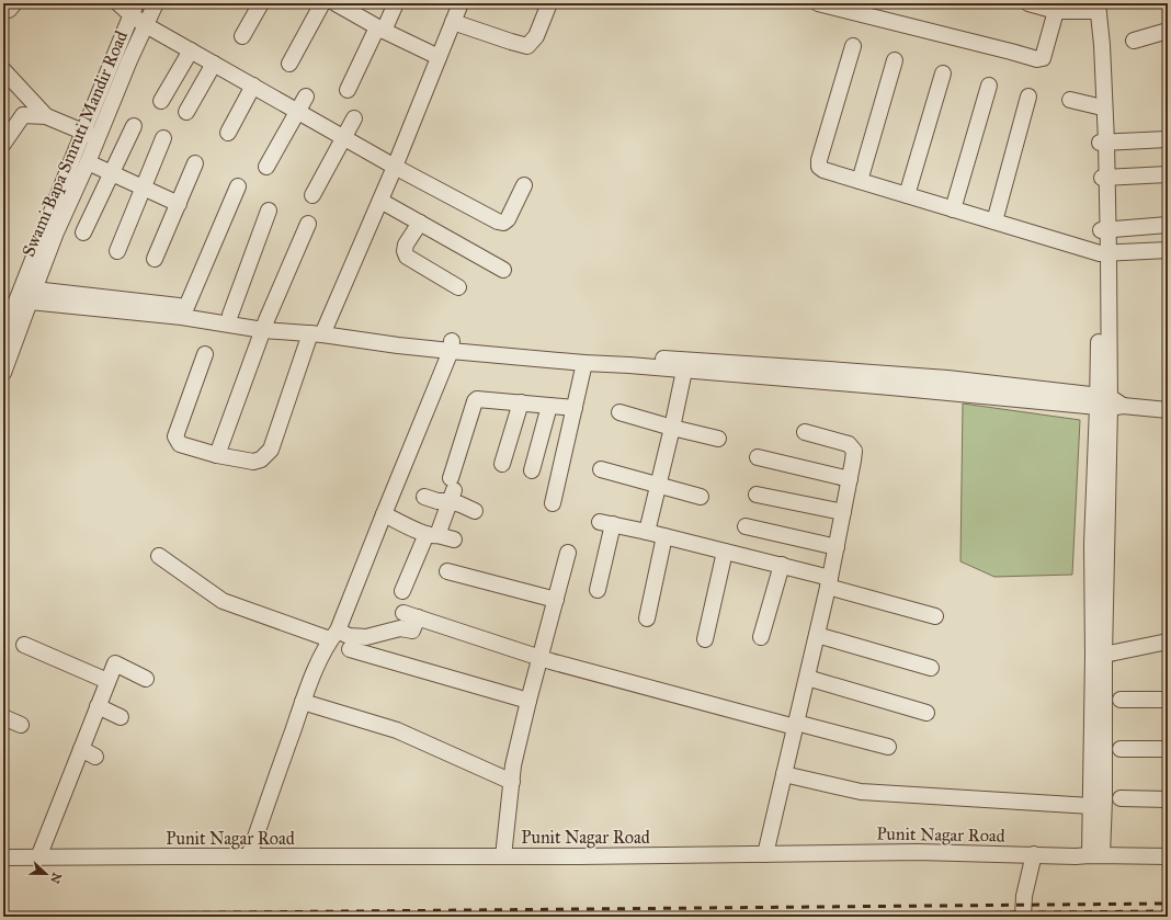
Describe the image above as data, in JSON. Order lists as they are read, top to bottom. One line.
{"streets":{"street":["Swami Bapa Smruti Mandir Road","Punit Nagar Road"]},"north":"right"}
